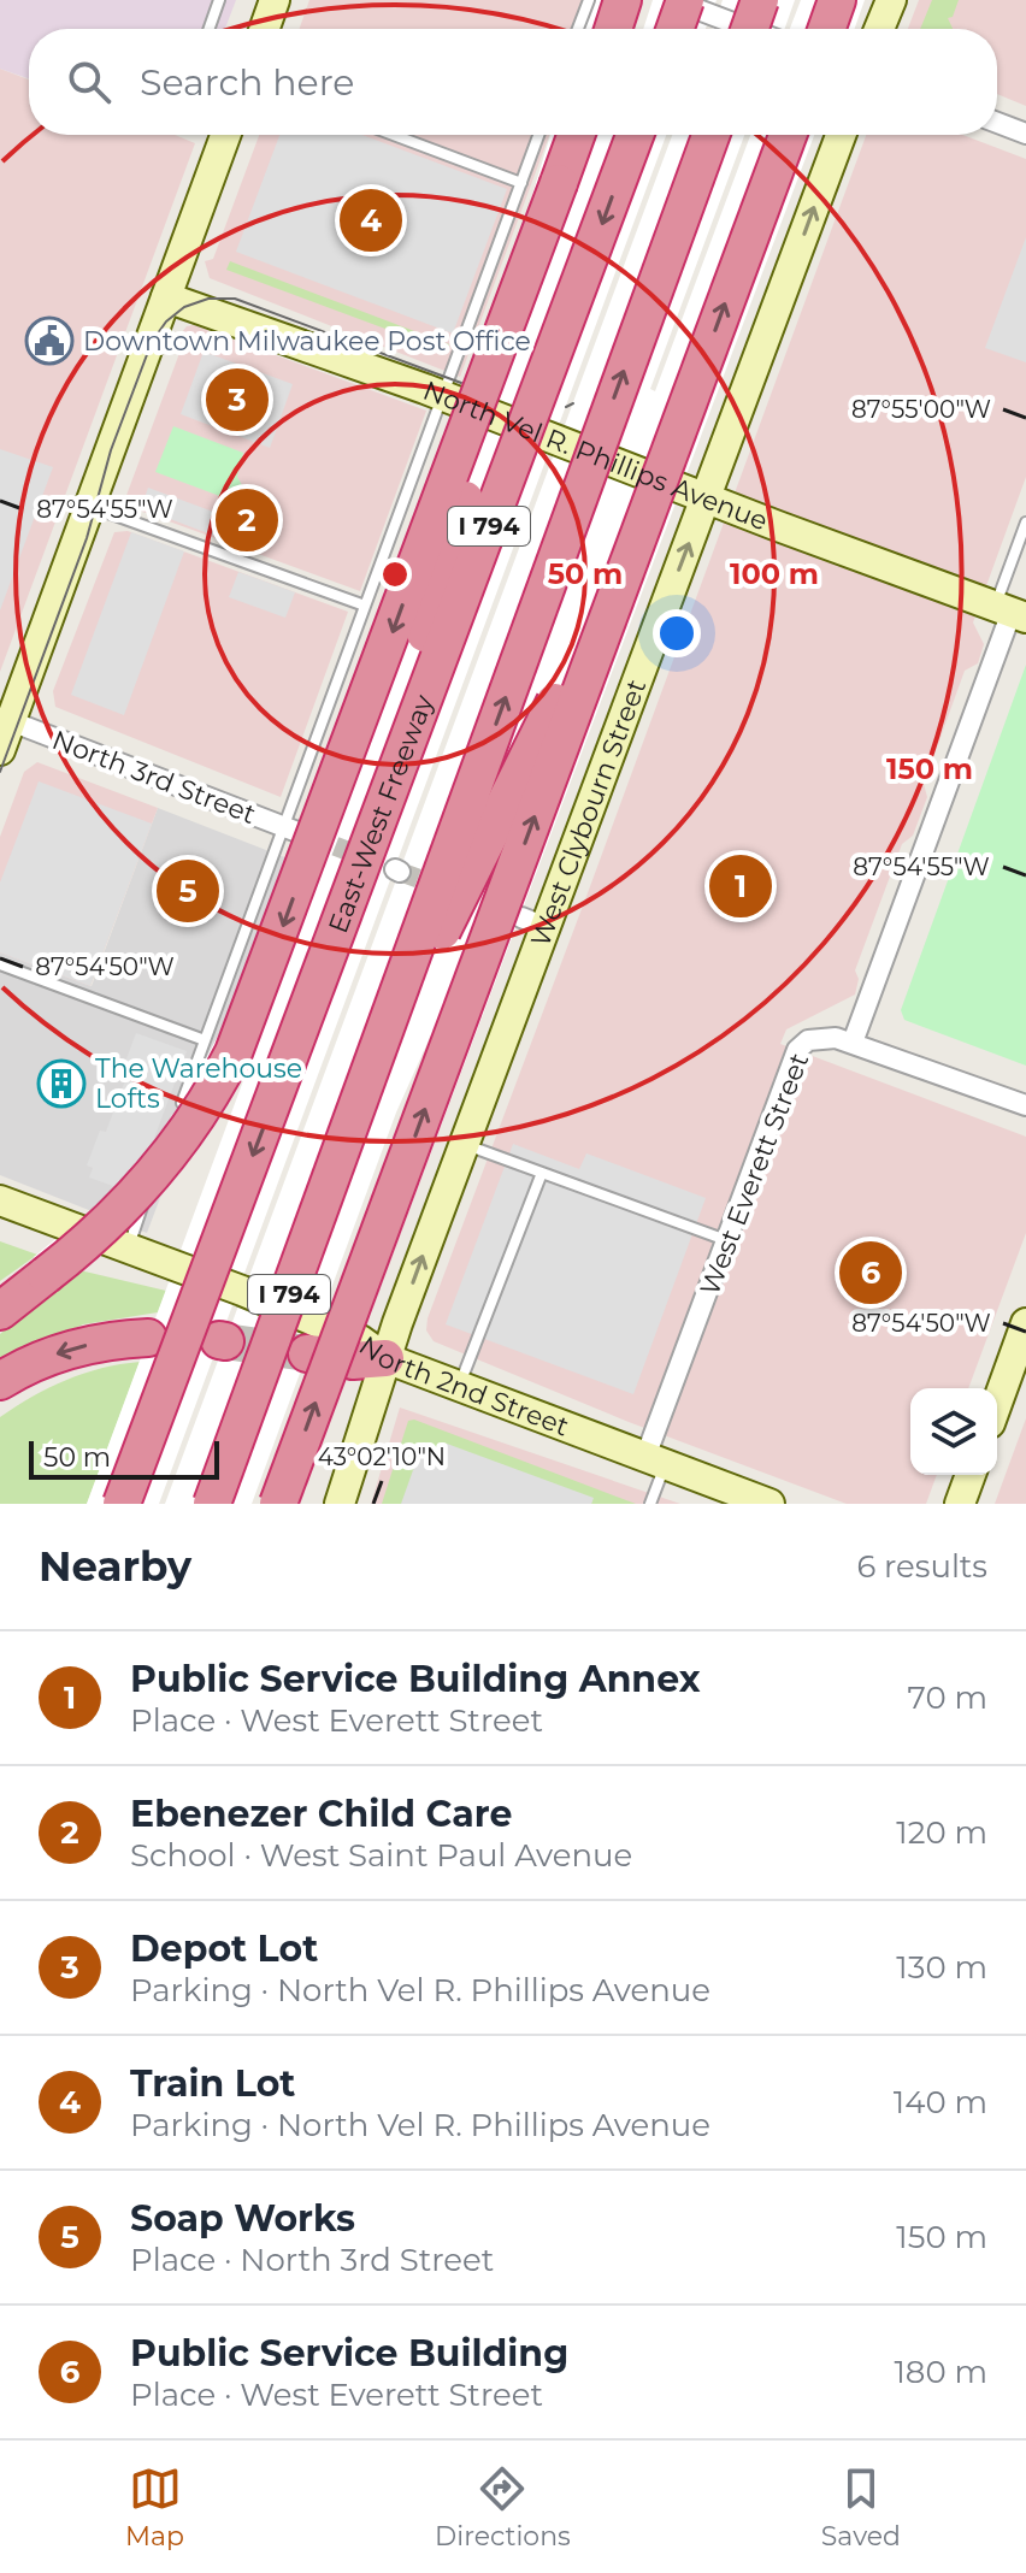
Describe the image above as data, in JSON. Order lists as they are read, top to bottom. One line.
{"streets":{"highway":["I 794","East-West Freeway"],"street":["North Vel R. Phillips Avenue","North 3rd Street","West Clybourn Street","West Everett Street","North 2nd Street"]},"crossings":[["North Vel R. Phillips Avenue","West Clybourn Street"],["West Clybourn Street","North 2nd Street"],["West Everett Street","North 2nd Street"]],"one_way":["West Clybourn Street"],"places":{"public building":["Downtown Milwaukee Post Office"],"building":["The Warehouse Lofts"]},"scale_bar":"50 m","page":{"search":"Search here","pins":["4","3","2","1","5","6"],"scale":"50 m","heading":["Nearby","6 results"],"list":[{"mark":"1","name":"Public Service Building Annex","note":"Place · West Everett Street","value":"70 m"},{"mark":"2","name":"Ebenezer Child Care","note":"School · West Saint Paul Avenue","value":"120 m"},{"mark":"3","name":"Depot Lot","note":"Parking · North Vel R. Phillips Avenue","value":"130 m"},{"mark":"4","name":"Train Lot","note":"Parking · North Vel R. Phillips Avenue","value":"140 m"},{"mark":"5","name":"Soap Works","note":"Place · North 3rd Street","value":"150 m"},{"mark":"6","name":"Public Service Building","note":"Place · West Everett Street","value":"180 m"}],"nav":["Map","Directions","Saved"]},"coordinates":["87°55'00\"W","87°54'55\"W","87°54'50\"W","43°02'10\"N"],"rings":["50 m","100 m","150 m"]}
